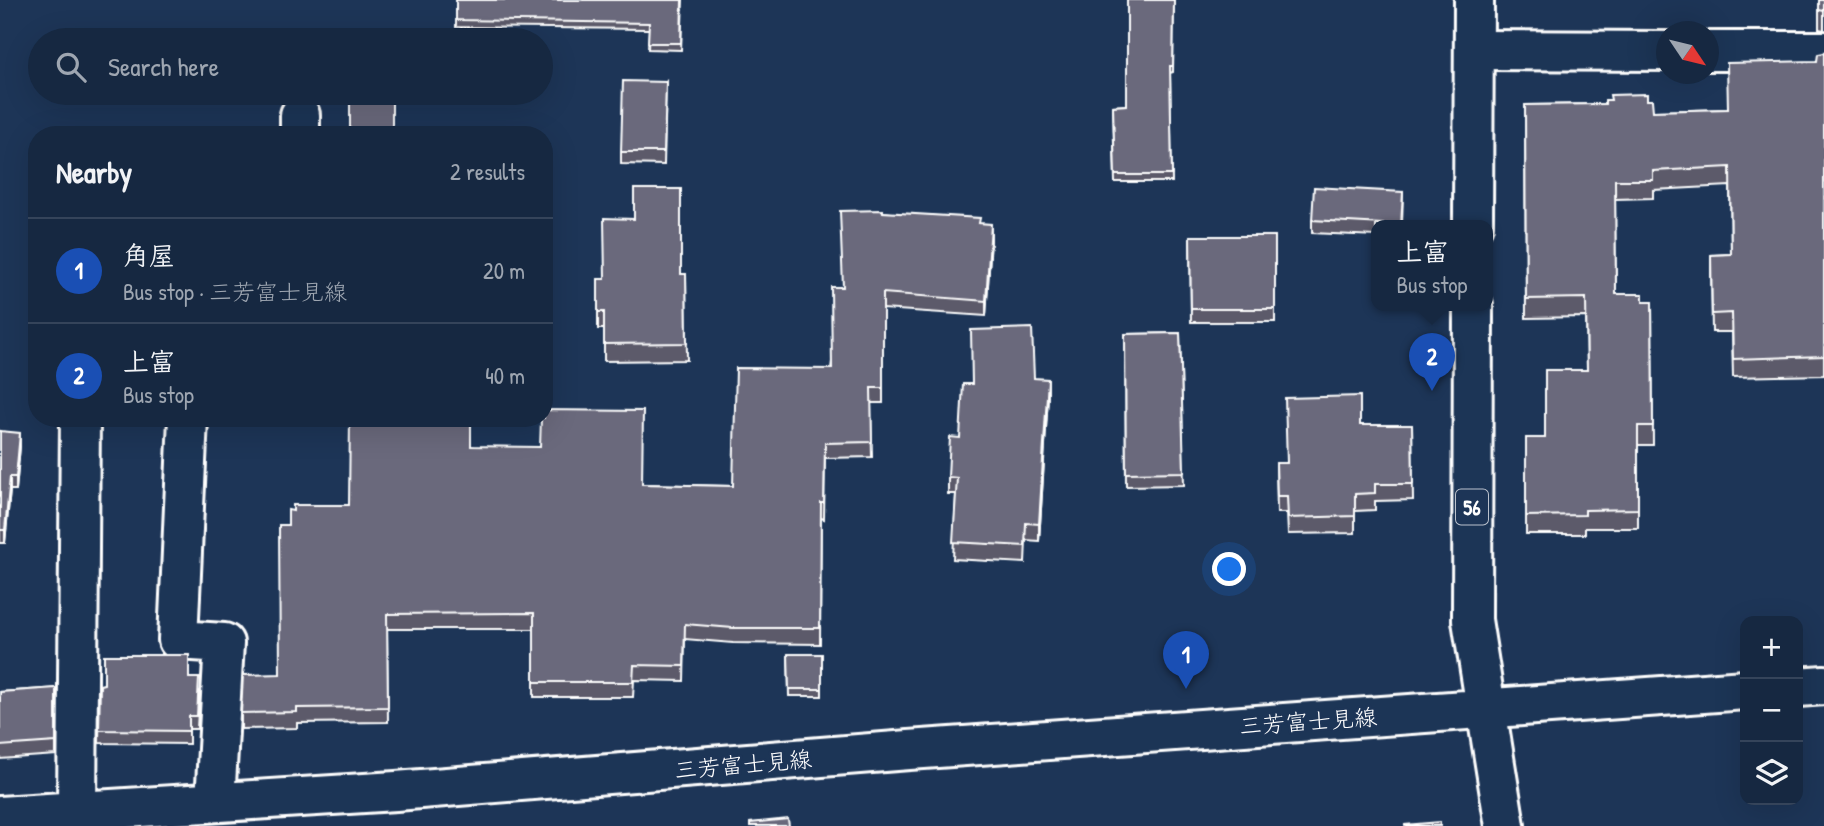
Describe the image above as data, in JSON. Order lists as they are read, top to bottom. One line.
{"streets":{"main road":["56","三芳富士見線"]},"crossings":[["56","三芳富士見線"]],"north":"bottom right","page":{"search":"Search here","heading":["Nearby","2 results"],"list":[{"mark":"1","name":"角屋","note":"Bus stop · 三芳富士見線","value":"20 m"},{"mark":"2","name":"上富","note":"Bus stop","value":"40 m"}],"popup":["上富","Bus stop"],"pins":["2","1"],"map_buttons":["+","−"]}}
